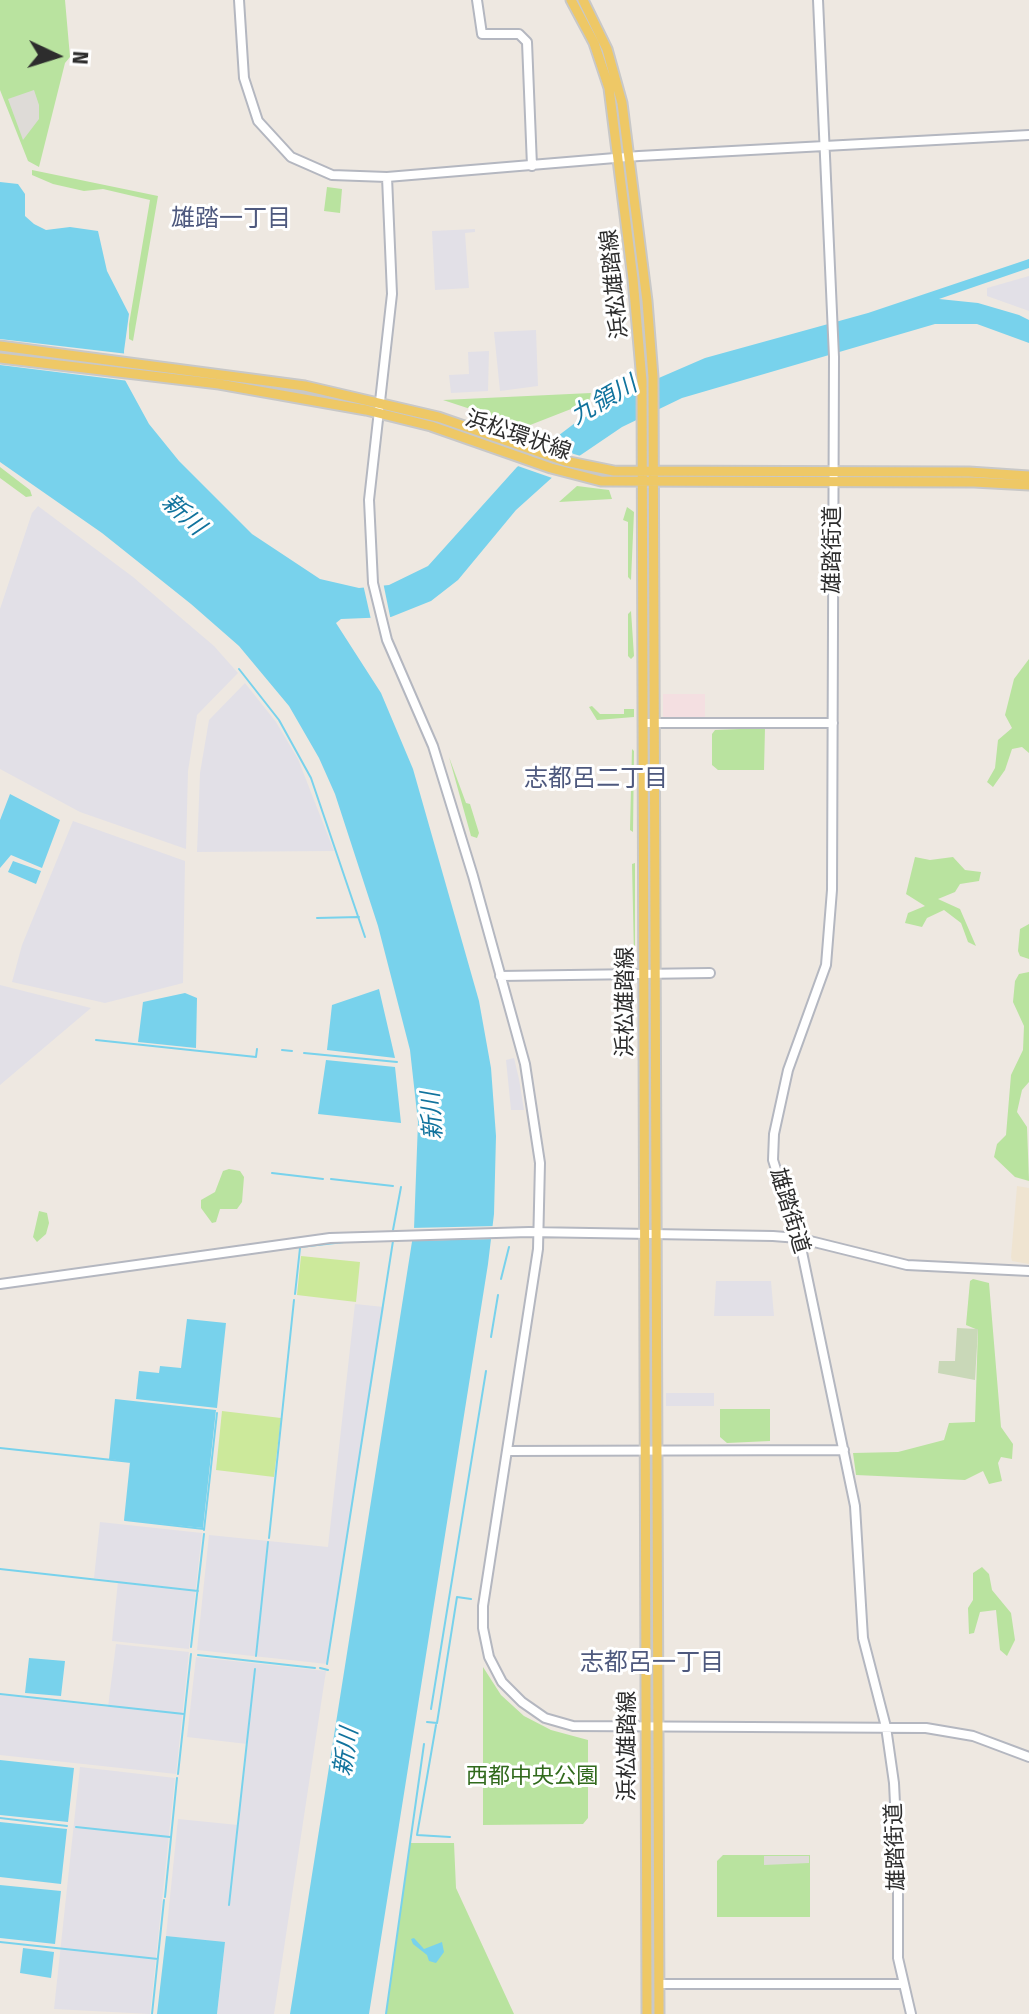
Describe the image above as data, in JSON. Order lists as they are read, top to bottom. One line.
{"streets":{"main road":["浜松雄踏線","浜松環状線"],"street":["雄踏街道"]},"crossings":[["浜松雄踏線","浜松環状線"],["浜松環状線","雄踏街道"]],"districts":["雄踏一丁目","志都呂二丁目","志都呂一丁目"],"water":["九領川","新川"],"parks":["西都中央公園"],"north":"right"}
